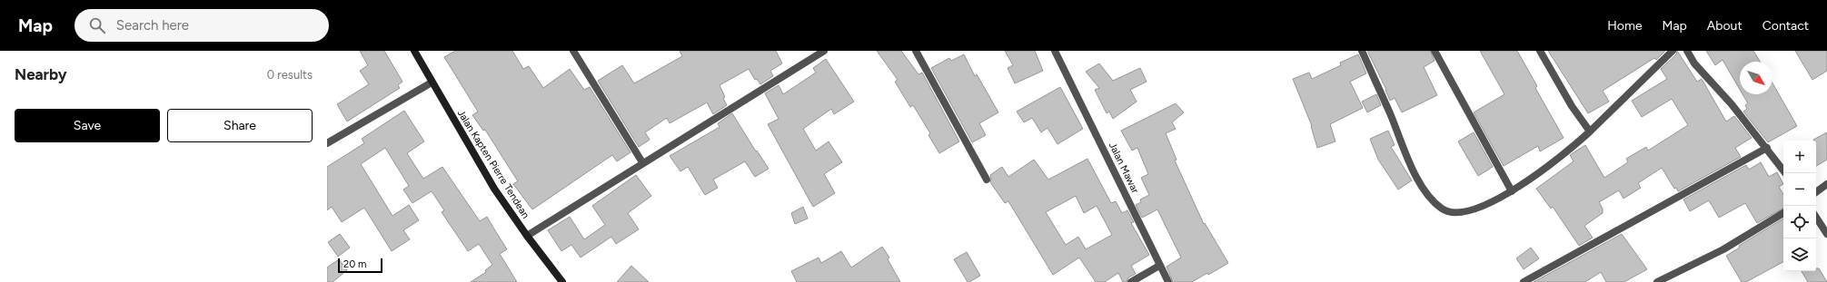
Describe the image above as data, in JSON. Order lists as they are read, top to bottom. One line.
{"streets":{"main road":["Jalan Kapten Pierre Tendean"],"street":["Jalan Mawar"]},"scale_bar":"20 m","north":"bottom right","page":{"header":"Map","search":"Search here","nav":["Home","Map","About","Contact"],"heading":["Nearby","0 results"],"buttons":["Save","Share"],"map_buttons":["+","−"],"scale":"20 m"}}
